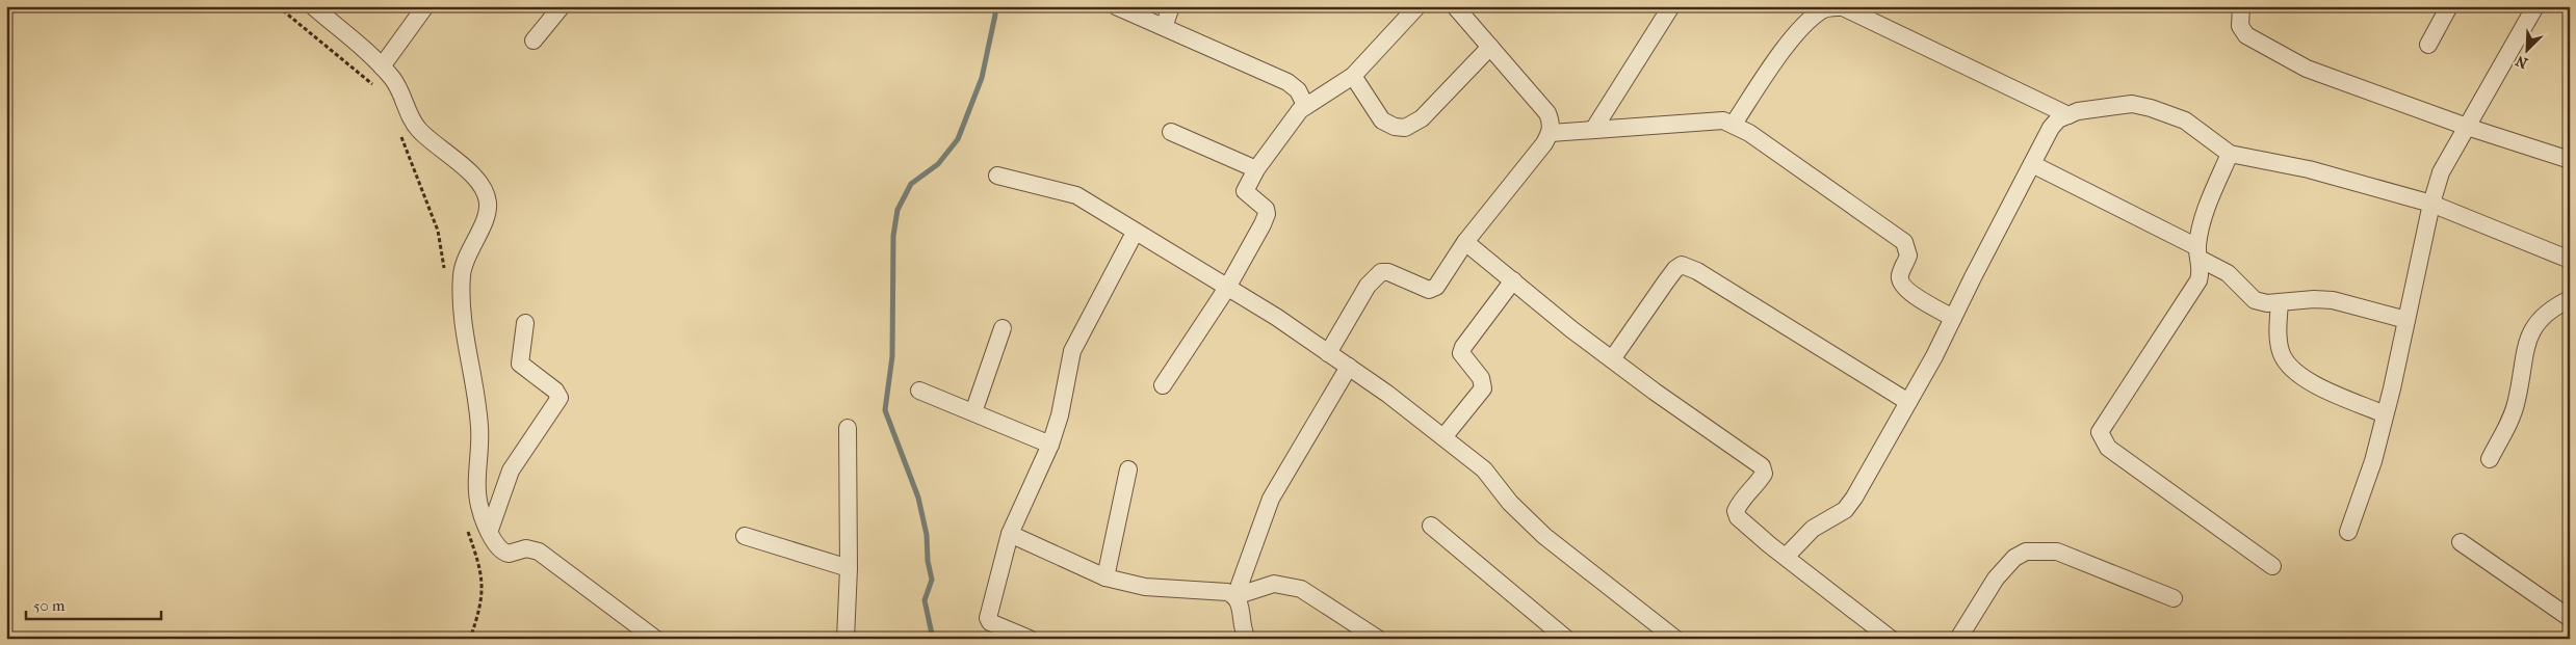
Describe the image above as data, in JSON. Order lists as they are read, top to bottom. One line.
{"scale_bar":"50 m","north":"bottom left"}
